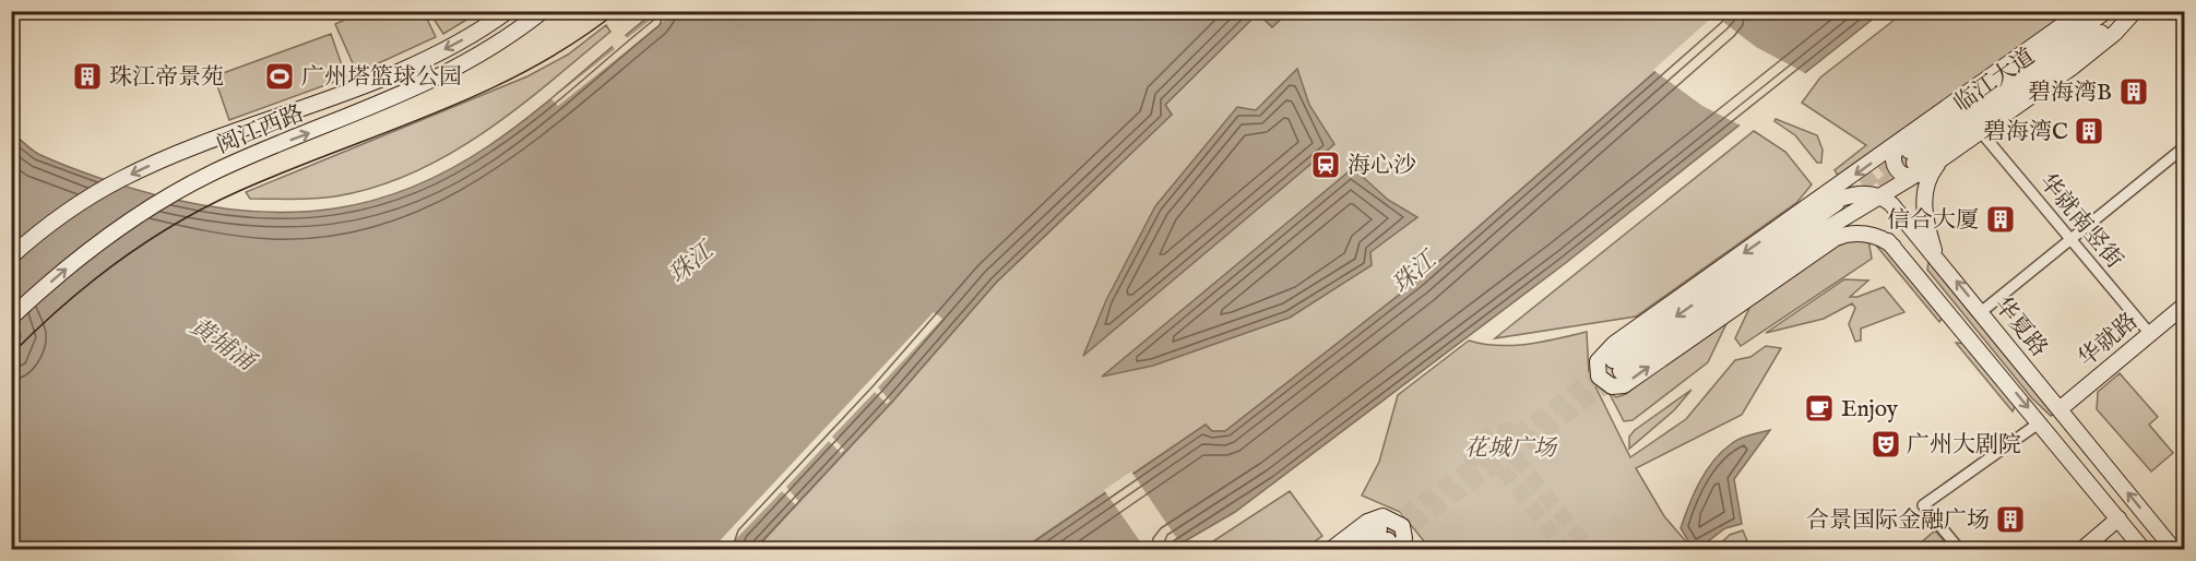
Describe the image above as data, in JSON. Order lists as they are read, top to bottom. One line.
{"streets":{"main road":["临江大道","阅江西路","华夏路","华就路"],"street":["华就南竖街"]},"crossings":[["华就南竖街","华就路"],["华夏路","华就路"]],"water":["珠江","黄埔涌"],"parks":["花城广场"],"places":{"building":["珠江帝景苑","碧海湾B","碧海湾C","信合大厦","合景国际金融广场"],"sports":["广州塔篮球公园"],"station":["海心沙"],"cafe":["Enjoy"],"theatre":["广州大剧院"]}}
